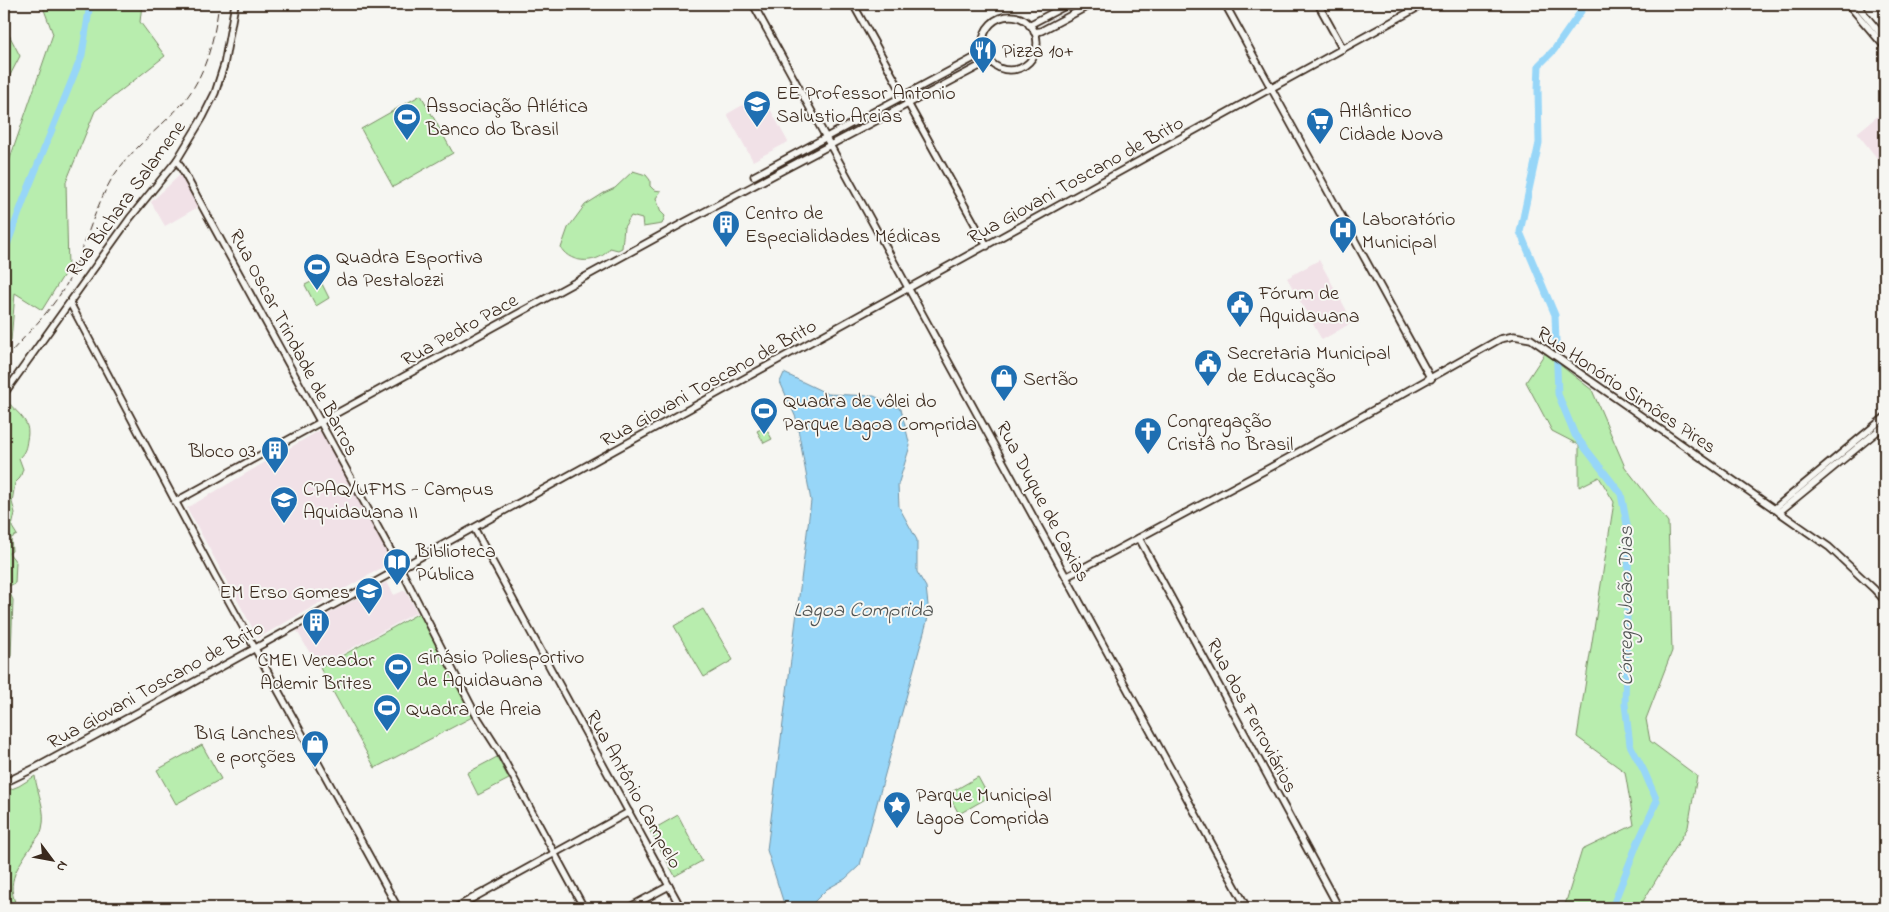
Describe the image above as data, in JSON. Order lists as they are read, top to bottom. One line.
{"streets":{"main road":["Rua Giovani Toscano de Brito","Rua Bichara Salamene","Rua Pedro Pace","Rua Oscar Trindade de Barros","Rua Honório Simões Pires","Rua Duque de Caxias","Rua dos Ferroviários","Rua Antônio Campelo"]},"crossings":[["Rua Giovani Toscano de Brito","Rua Oscar Trindade de Barros"],["Rua Giovani Toscano de Brito","Rua Duque de Caxias"],["Rua Giovani Toscano de Brito","Rua Antônio Campelo"],["Rua Bichara Salamene","Rua Oscar Trindade de Barros"],["Rua Pedro Pace","Rua Oscar Trindade de Barros"],["Rua Pedro Pace","Rua Duque de Caxias"],["Rua Honório Simões Pires","Rua Duque de Caxias"],["Rua Honório Simões Pires","Rua dos Ferroviários"]],"water":["Córrego João Dias","Lagoa Comprida"],"places":{"restaurant":["Pizza 10+"],"school or university":["EE Professor Antonio Salustio Areias","CPAQ/UFMS - Campus Aquidauana II","EM Erso Gomes"],"sports":["Associação Atlética Banco do Brasil","Quadra Esportiva da Pestalozzi","Quadra de vôlei do Parque Lagoa Comprida","Ginásio Poliesportivo de Aquidauana","Quadra de Areia"],"supermarket":["Atlântico Cidade Nova"],"building":["Centro de Especialidades Médicas","Bloco 03","CMEI Vereador Ademir Brites"],"hospital":["Laboratório Municipal"],"public building":["Fórum de Aquidauana","Secretaria Municipal de Educação"],"shop":["Sertão","BIG Lanches e porções"],"church":["Congregação Cristâ no Brasil"],"library":["Biblioteca Pública"],"place":["Parque Municipal Lagoa Comprida"]},"north":"bottom right"}
